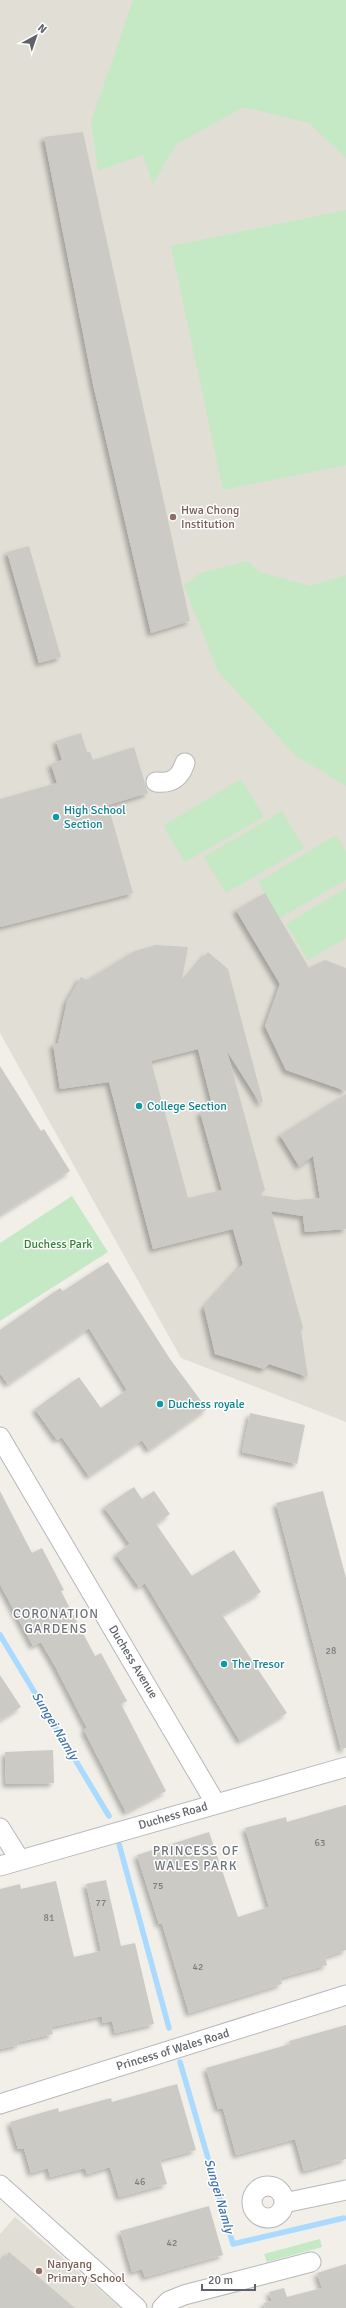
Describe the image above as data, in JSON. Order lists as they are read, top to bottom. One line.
{"streets":{"street":["Duchess Avenue","Duchess Road","Princess of Wales Road"]},"crossings":[["Duchess Avenue","Duchess Road"]],"districts":["CORONATION GARDENS","PRINCESS OF WALES PARK"],"water":["Sungei Namly"],"parks":["Duchess Park"],"places":["Hwa Chong Institution","High School Section","College Section","Duchess royale","The Tresor","Nanyang Primary School"],"house_numbers":["28","63","75","77","81","42","46","42"],"scale_bar":"20 m","north":"top right"}
